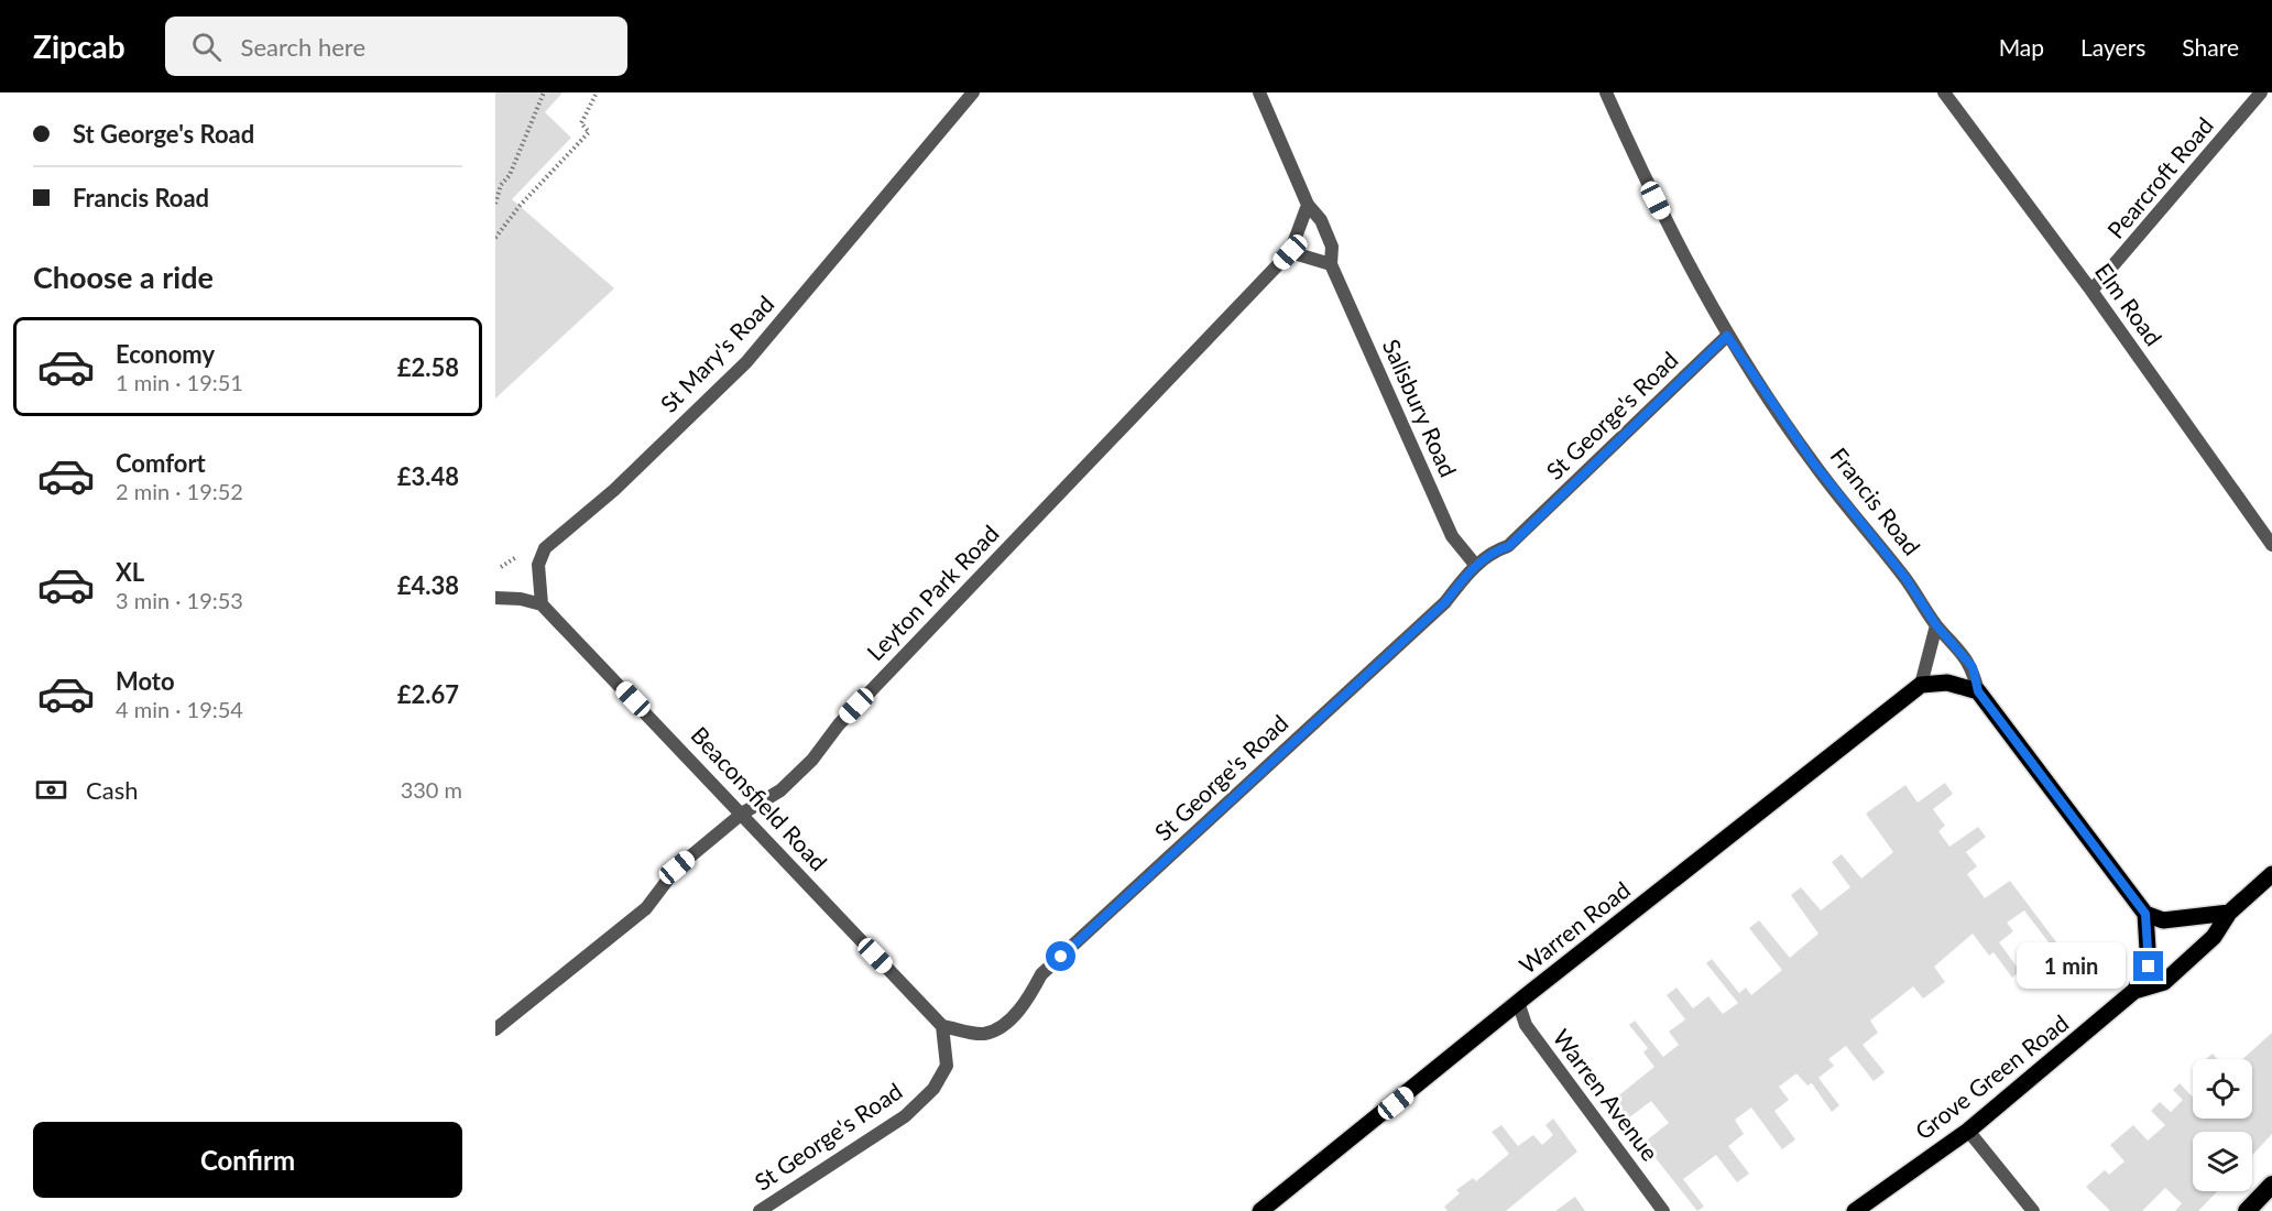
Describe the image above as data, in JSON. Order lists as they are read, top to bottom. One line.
{"streets":{"main road":["Francis Road","Warren Road","Grove Green Road"],"street":["Pearcroft Road","Elm Road","St Mary's Road","Salisbury Road","St George's Road","Leyton Park Road","Beaconsfield Road","Warren Avenue"]},"crossings":[["Pearcroft Road","Elm Road"],["St Mary's Road","Beaconsfield Road"],["Salisbury Road","St George's Road"],["Salisbury Road","Leyton Park Road"],["St George's Road","Francis Road"],["St George's Road","Beaconsfield Road"],["Leyton Park Road","Beaconsfield Road"],["Warren Road","Warren Avenue"]],"page":{"header":"Zipcab","search":"Search here","nav":["Map","Layers","Share"],"banner":["St George's Road","Francis Road"],"heading":"Choose a ride","list":[{"name":"Economy","note":"1 min · 19:51","value":"£2.58"},{"name":"Comfort","note":"2 min · 19:52","value":"£3.48"},{"name":"XL","note":"3 min · 19:53","value":"£4.38"},{"name":"Moto","note":"4 min · 19:54","value":"£2.67"}],"pay":["Cash","330 m"],"bubble":"1 min","buttons":"Confirm"}}
